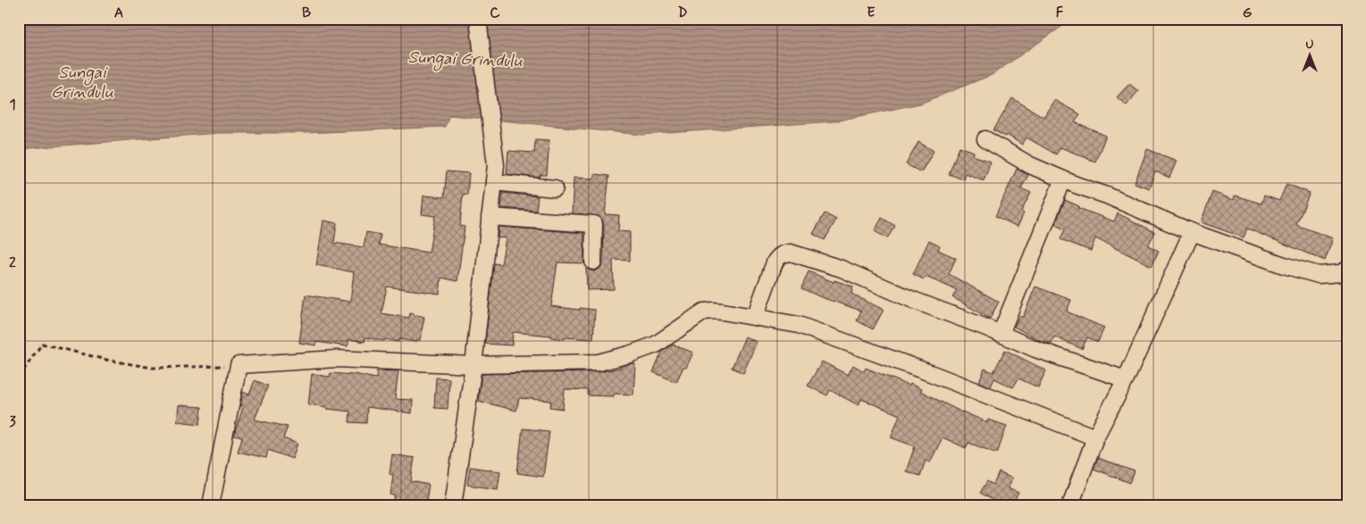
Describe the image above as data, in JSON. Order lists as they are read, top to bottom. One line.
{"water":["Sungai Grindulu"],"north":"top","grid":{"columns":["A","B","C","D","E","F","G"],"rows":["1","2","3"]}}
